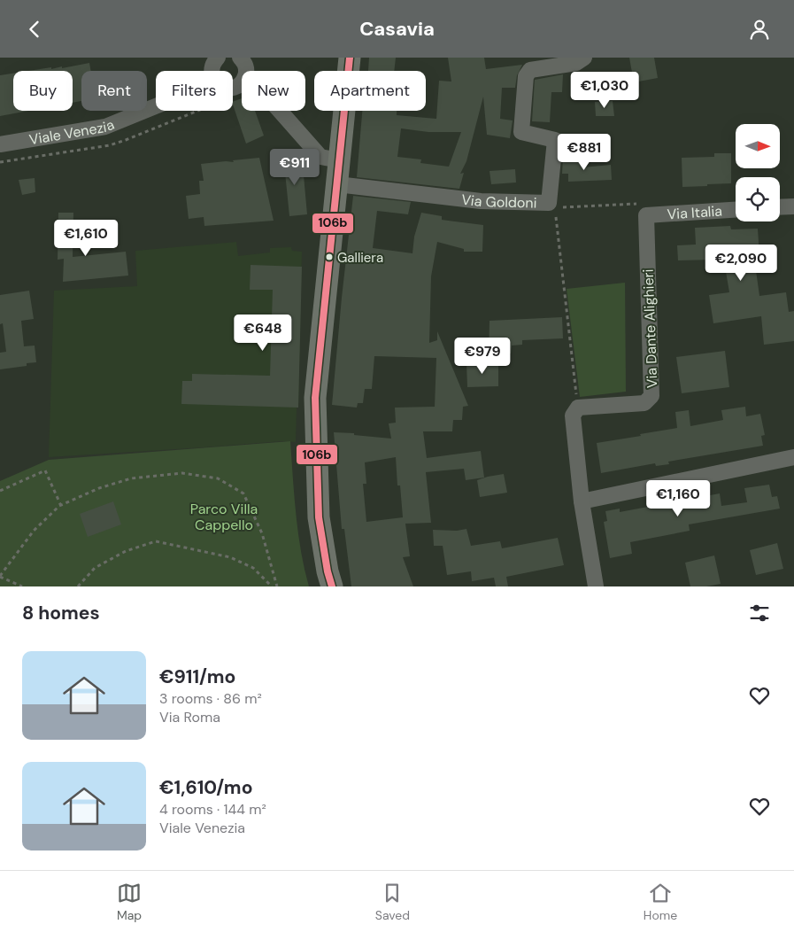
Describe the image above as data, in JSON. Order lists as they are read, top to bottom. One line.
{"streets":{"street":["Viale Venezia","Via Goldoni","Via Italia","Via Dante Alighieri"]},"crossings":[["Via Italia","Via Dante Alighieri"]],"parks":["Parco Villa Cappello"],"places":["Galliera"],"lines":["transit line 106b"],"north":"right","page":{"header":"Casavia","chip":["Buy","Rent","Filters","New","Apartment"],"price":["€1,030","€881","€911","€1,610","€2,090","€648","€979","€1,160"],"heading":"8 homes","list":[{"name":"€911/mo","note":"3 rooms · 86 m² · Via Roma"},{"name":"€1,610/mo","note":"4 rooms · 144 m² · Viale Venezia"}],"tabs":["Map","Saved","Home"]}}
